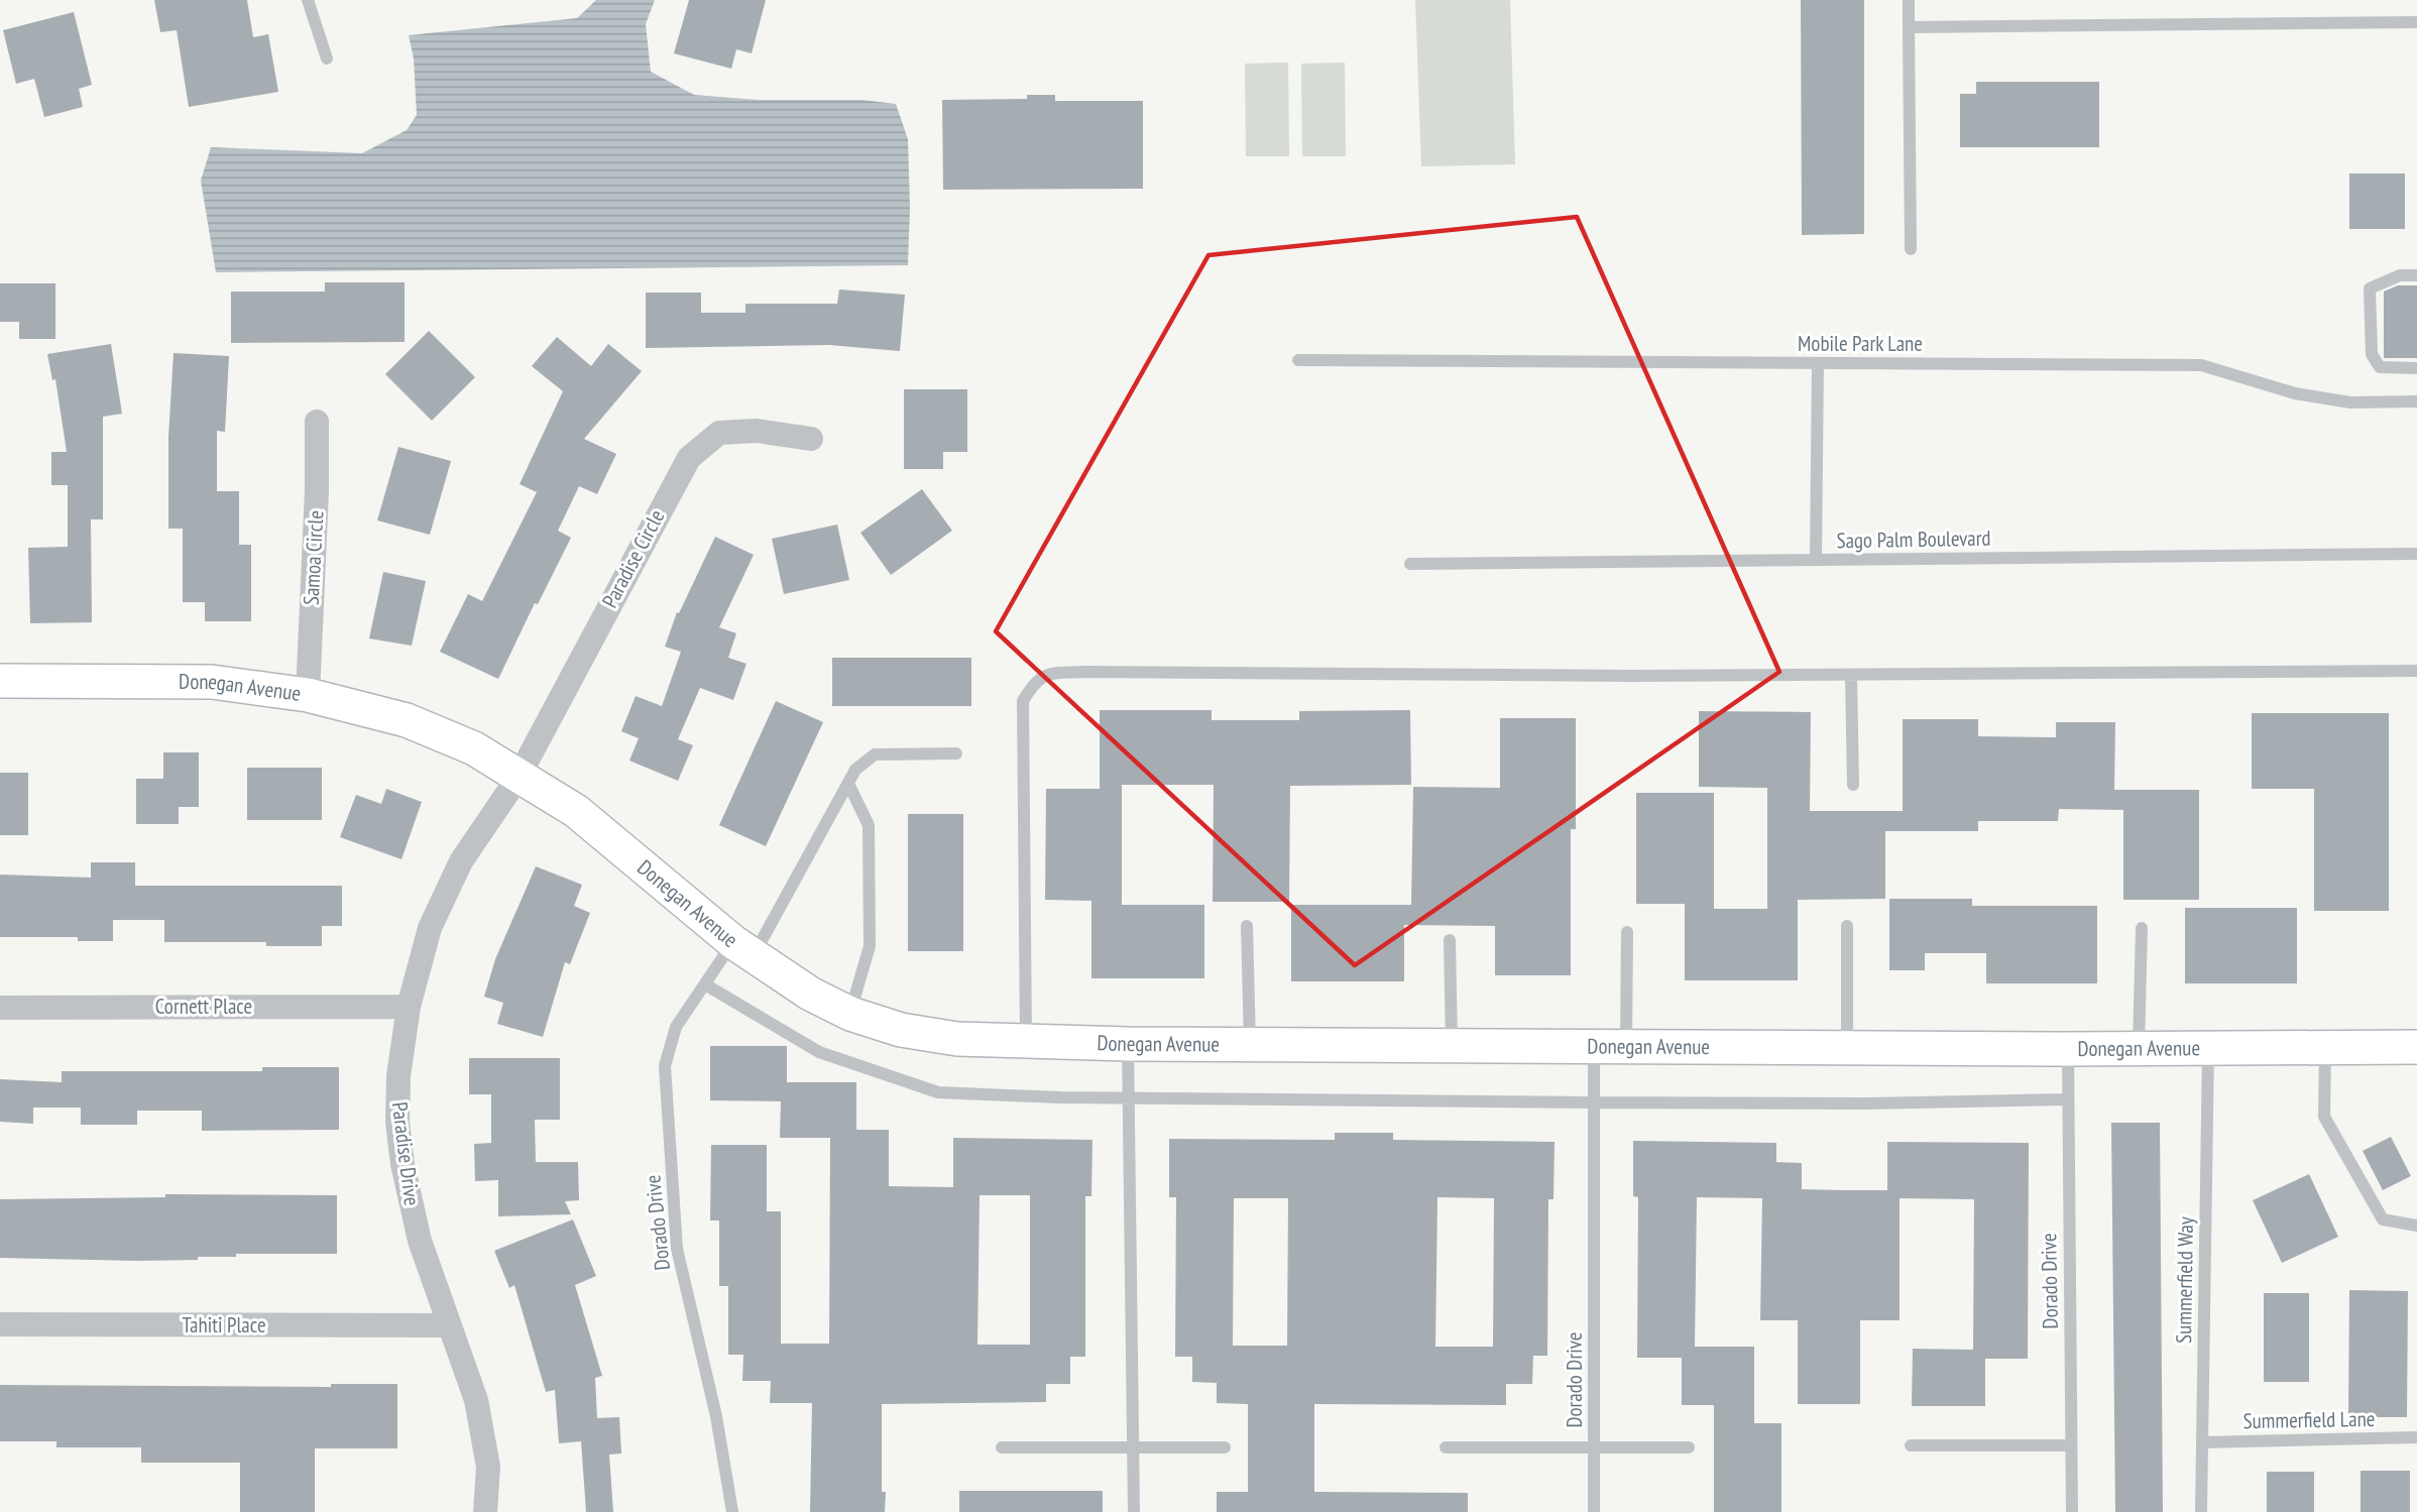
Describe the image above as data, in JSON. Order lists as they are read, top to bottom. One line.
{"streets":{"street":["Samoa Circle","Paradise Circle","Donegan Avenue","Cornett Place","Paradise Drive","Tahiti Place"],"lane":["Mobile Park Lane","Sago Palm Boulevard","Dorado Drive","Summerfield Way","Summerfield Lane"]},"crossings":[["Samoa Circle","Donegan Avenue"],["Paradise Circle","Donegan Avenue"],["Paradise Circle","Paradise Drive"],["Donegan Avenue","Paradise Drive"],["Donegan Avenue","Dorado Drive"],["Donegan Avenue","Summerfield Way"],["Cornett Place","Paradise Drive"],["Paradise Drive","Tahiti Place"],["Summerfield Way","Summerfield Lane"]]}
